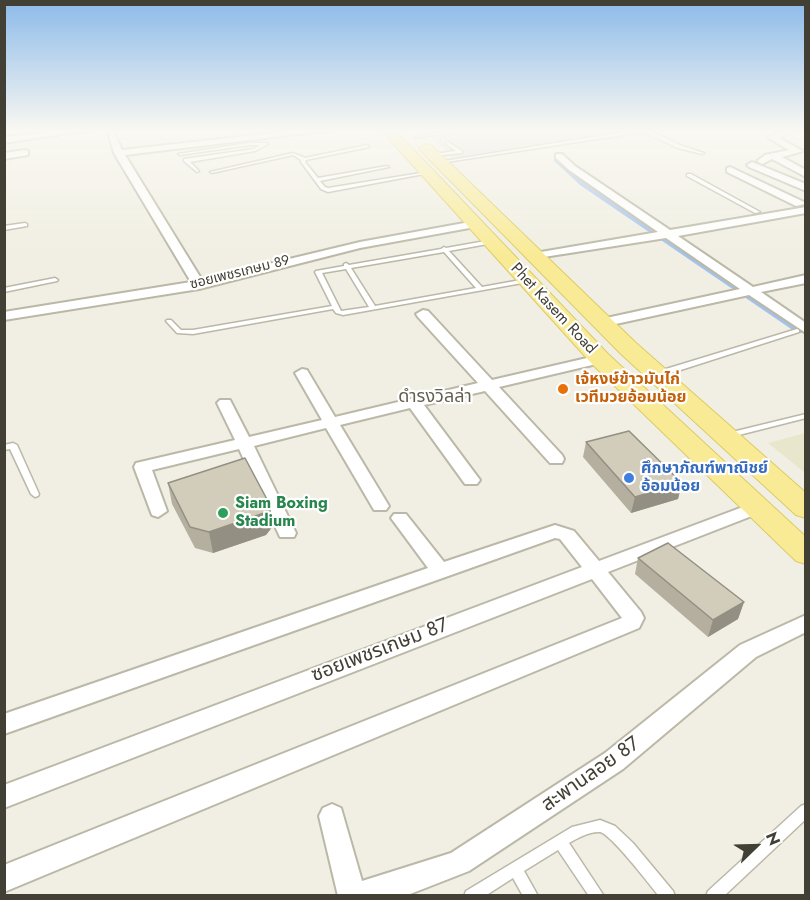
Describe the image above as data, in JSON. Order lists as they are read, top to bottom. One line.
{"streets":{"main road":["Phet Kasem Road"],"street":["ซอยเพชรเกษม 89","ซอยเพชรเกษม 87","สะพานลอย 87"]},"crossings":[["ซอยเพชรเกษม 89","Phet Kasem Road"],["Phet Kasem Road","ซอยเพชรเกษม 87"]],"districts":["ดำรงวิลล่า"],"places":["เจ้หงษ์ข้าวมันไก่ เวทีมวยอ้อมน้อย","ศึกษาภัณฑ์พาณิชย์ อ้อมน้อย","Siam Boxing Stadium"],"north":"top right"}
